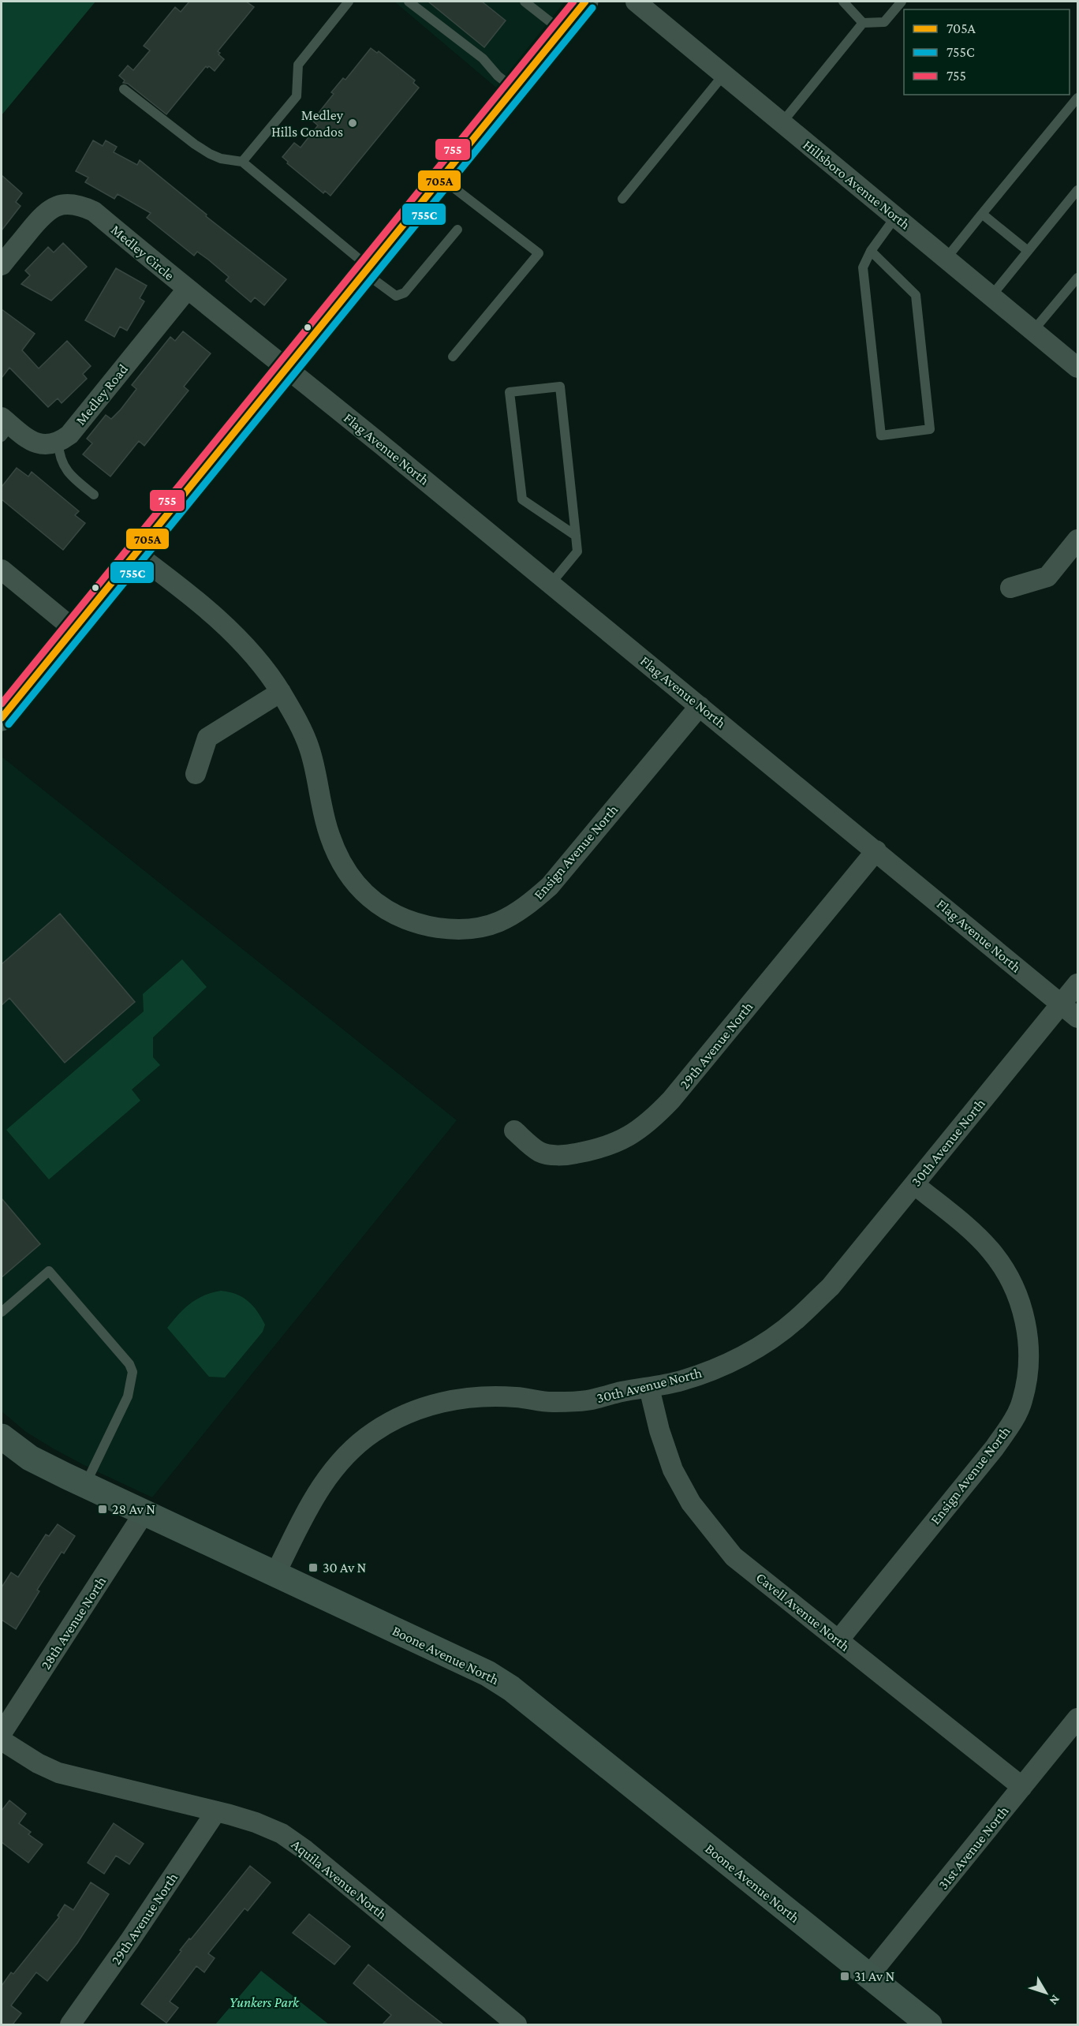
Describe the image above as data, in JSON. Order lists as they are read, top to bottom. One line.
{"streets":{"street":["Hillsboro Avenue North","Medley Circle","Medley Road","Flag Avenue North","Ensign Avenue North","29th Avenue North","30th Avenue North","Cavell Avenue North","28th Avenue North","Boone Avenue North","31st Avenue North","Aquila Avenue North"]},"crossings":[["Medley Circle","Medley Road"],["Medley Circle","Flag Avenue North"],["Flag Avenue North","Ensign Avenue North"],["Flag Avenue North","29th Avenue North"],["Flag Avenue North","30th Avenue North"],["Ensign Avenue North","30th Avenue North"],["Ensign Avenue North","Cavell Avenue North"],["29th Avenue North","Aquila Avenue North"],["30th Avenue North","Cavell Avenue North"],["30th Avenue North","Boone Avenue North"],["Cavell Avenue North","31st Avenue North"],["28th Avenue North","Boone Avenue North"],["Boone Avenue North","31st Avenue North"]],"parks":["Yunkers Park"],"places":{"other":["Medley Hills Condos"],"transit":["28 Av N","30 Av N","31 Av N"]},"lines":["transit line 705A","transit line 755","transit line 755C"],"legend":["705A","755C","755"],"north":"bottom right"}
